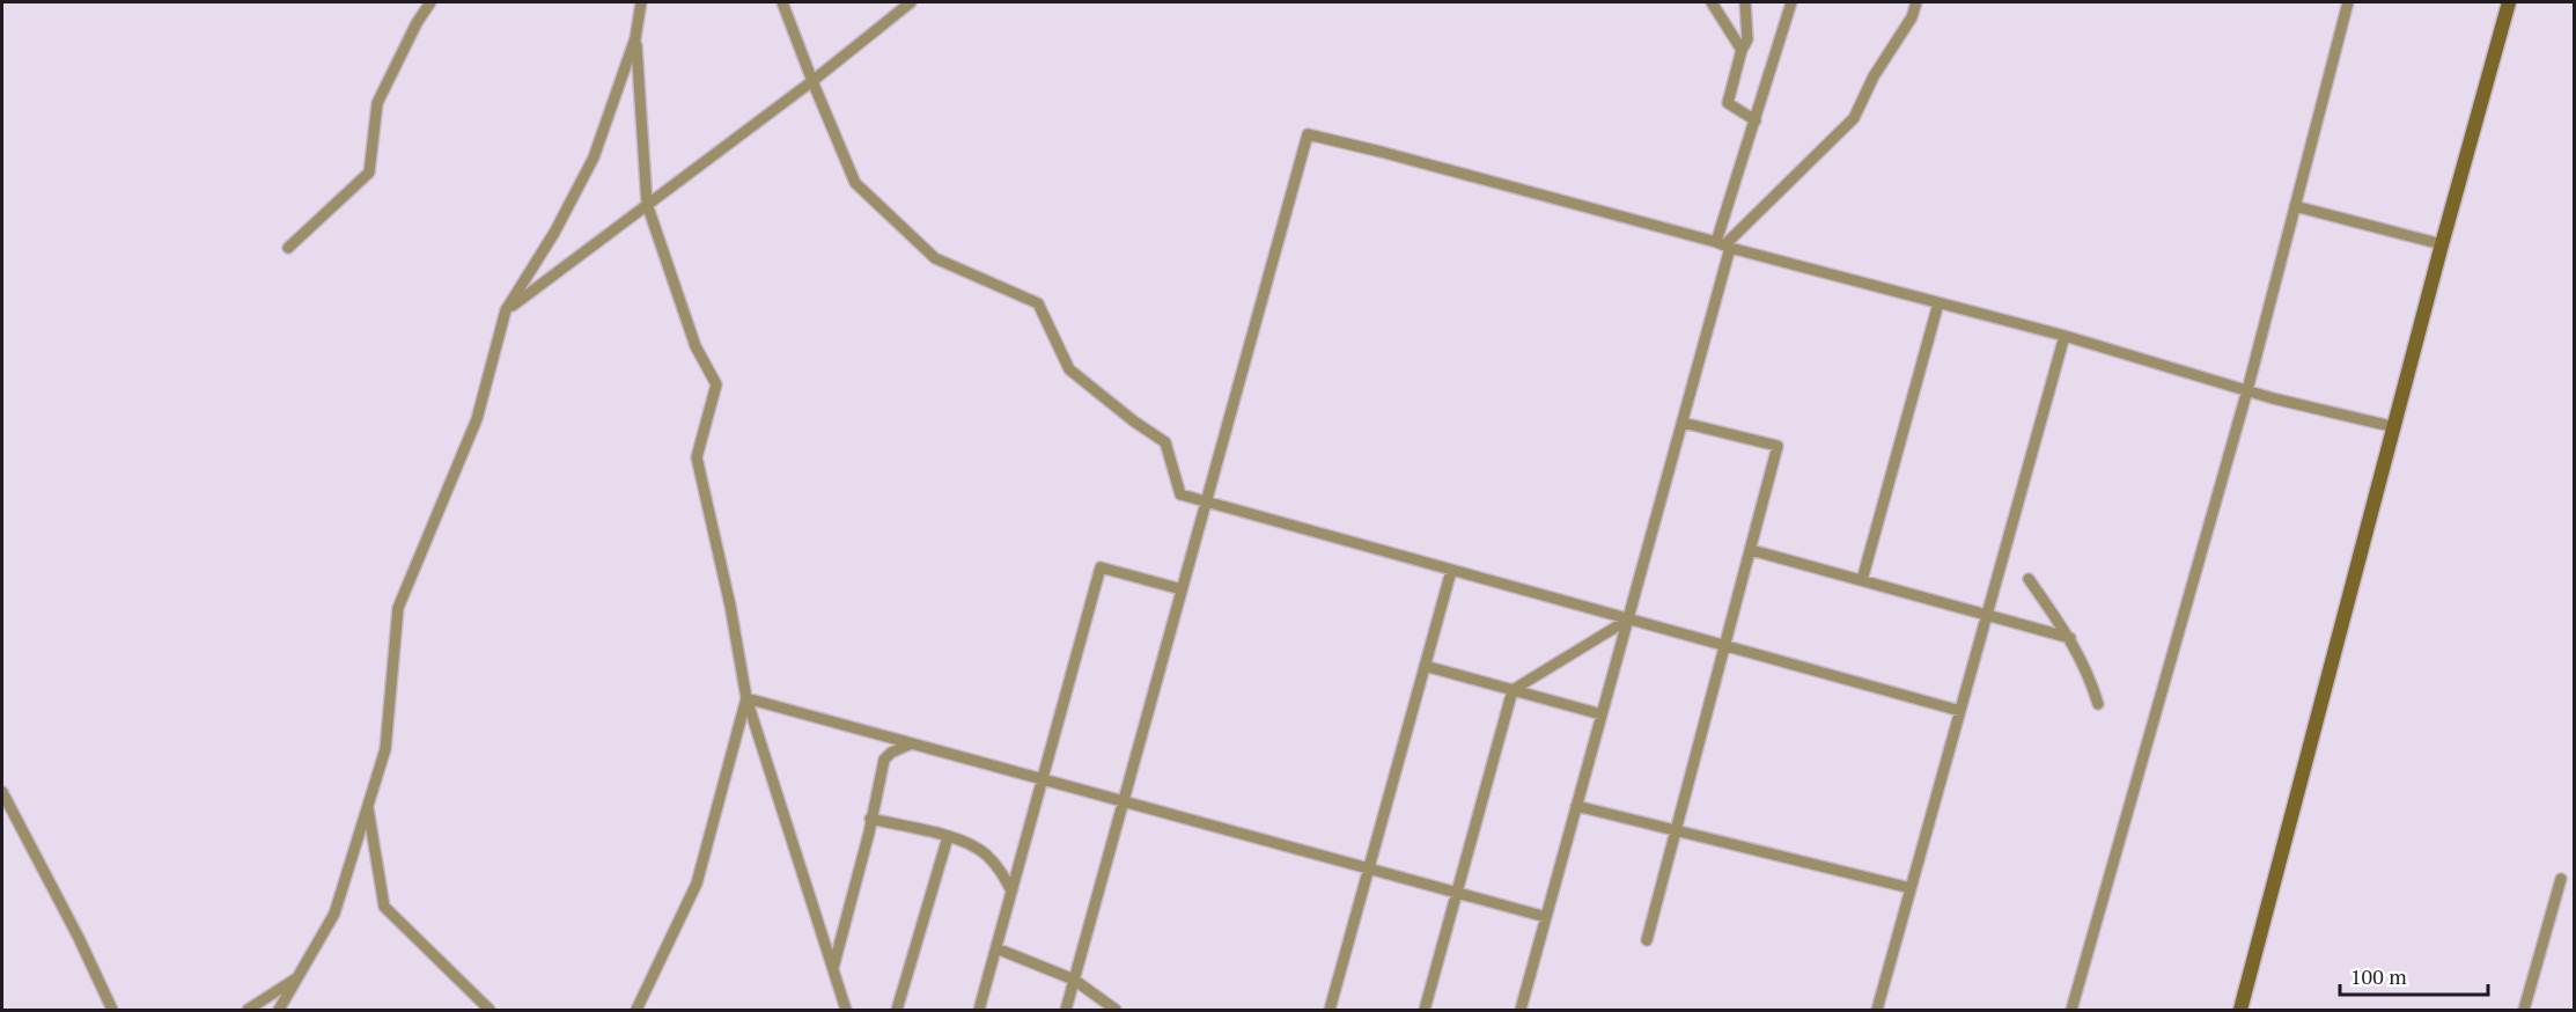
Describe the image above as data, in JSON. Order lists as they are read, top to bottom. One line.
{"scale_bar":"100 m"}
